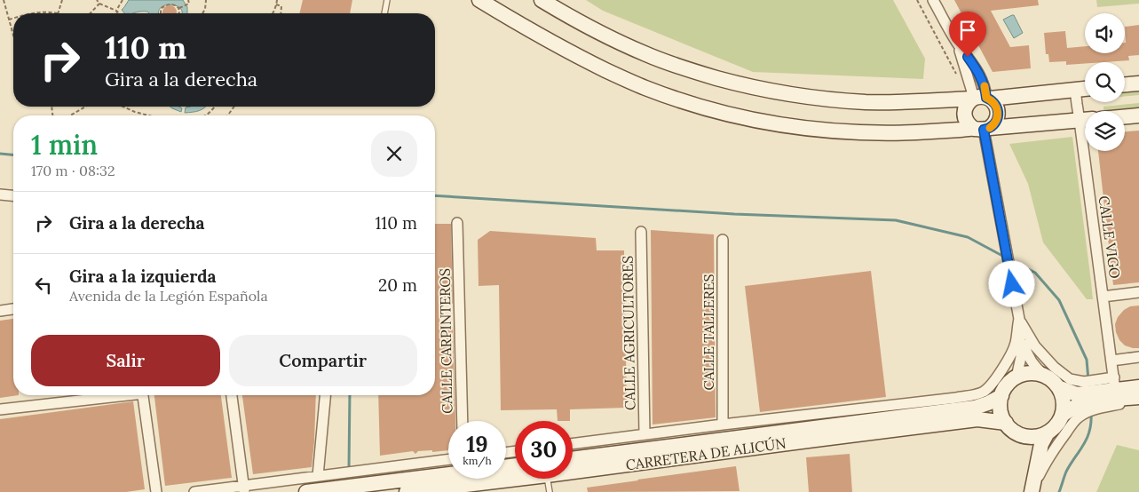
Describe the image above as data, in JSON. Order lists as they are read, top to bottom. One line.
{"streets":{"main road":["CARRETERA DE ALICÚN"],"street":["CALLE VIGO","CALLE TALLERES","CALLE AGRICULTORES","CALLE CARPINTEROS"]},"page":{"turn":["110 m","Gira a la derecha"],"heading":["1 min","170 m · 08:32"],"list":[{"name":"Gira a la derecha","value":"110 m"},{"name":"Gira a la izquierda","note":"Avenida de la Legión Española","value":"20 m"}],"buttons":["Salir","Compartir"],"speed":"19 km/h","limit":"30"}}
